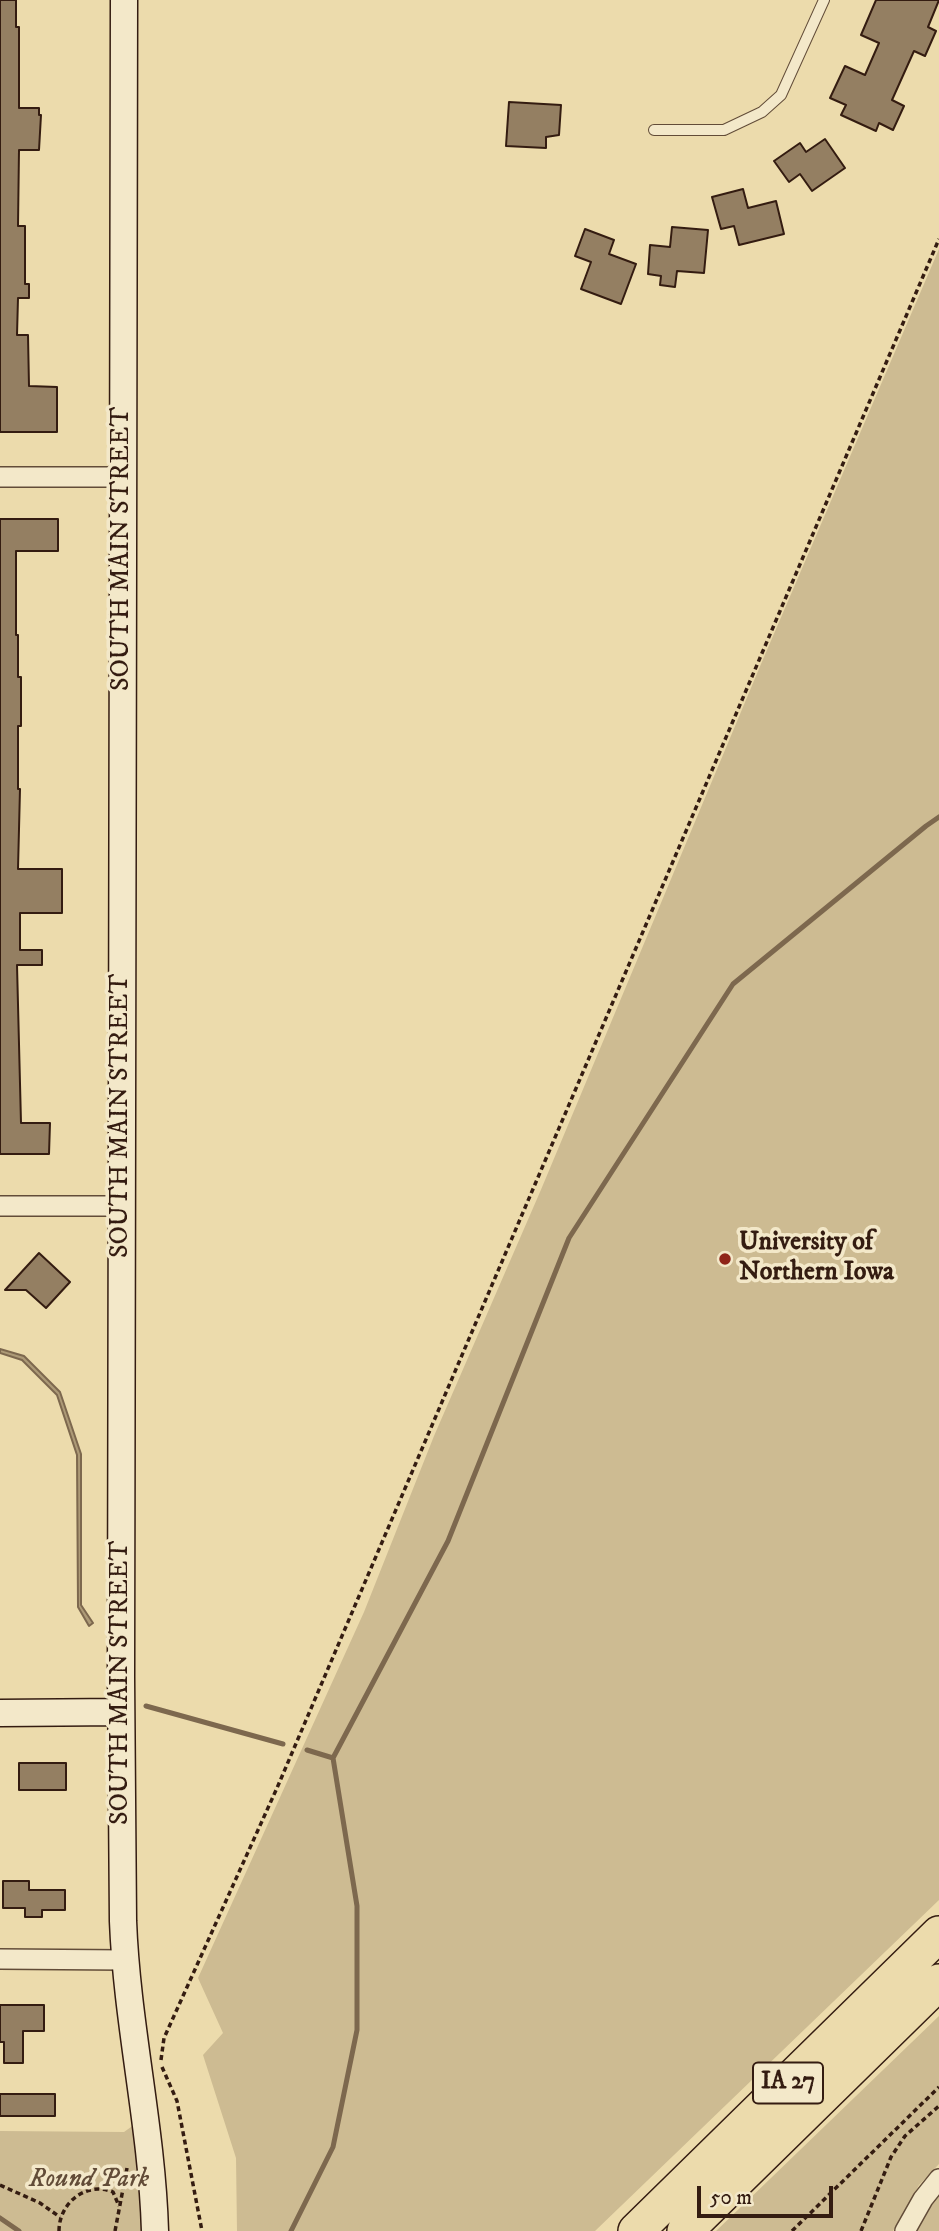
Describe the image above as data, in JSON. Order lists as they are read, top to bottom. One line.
{"streets":{"highway":["IA 27"],"street":["SOUTH MAIN STREET"]},"parks":["Round Park"],"places":["University of Northern Iowa"],"scale_bar":"50 m"}
